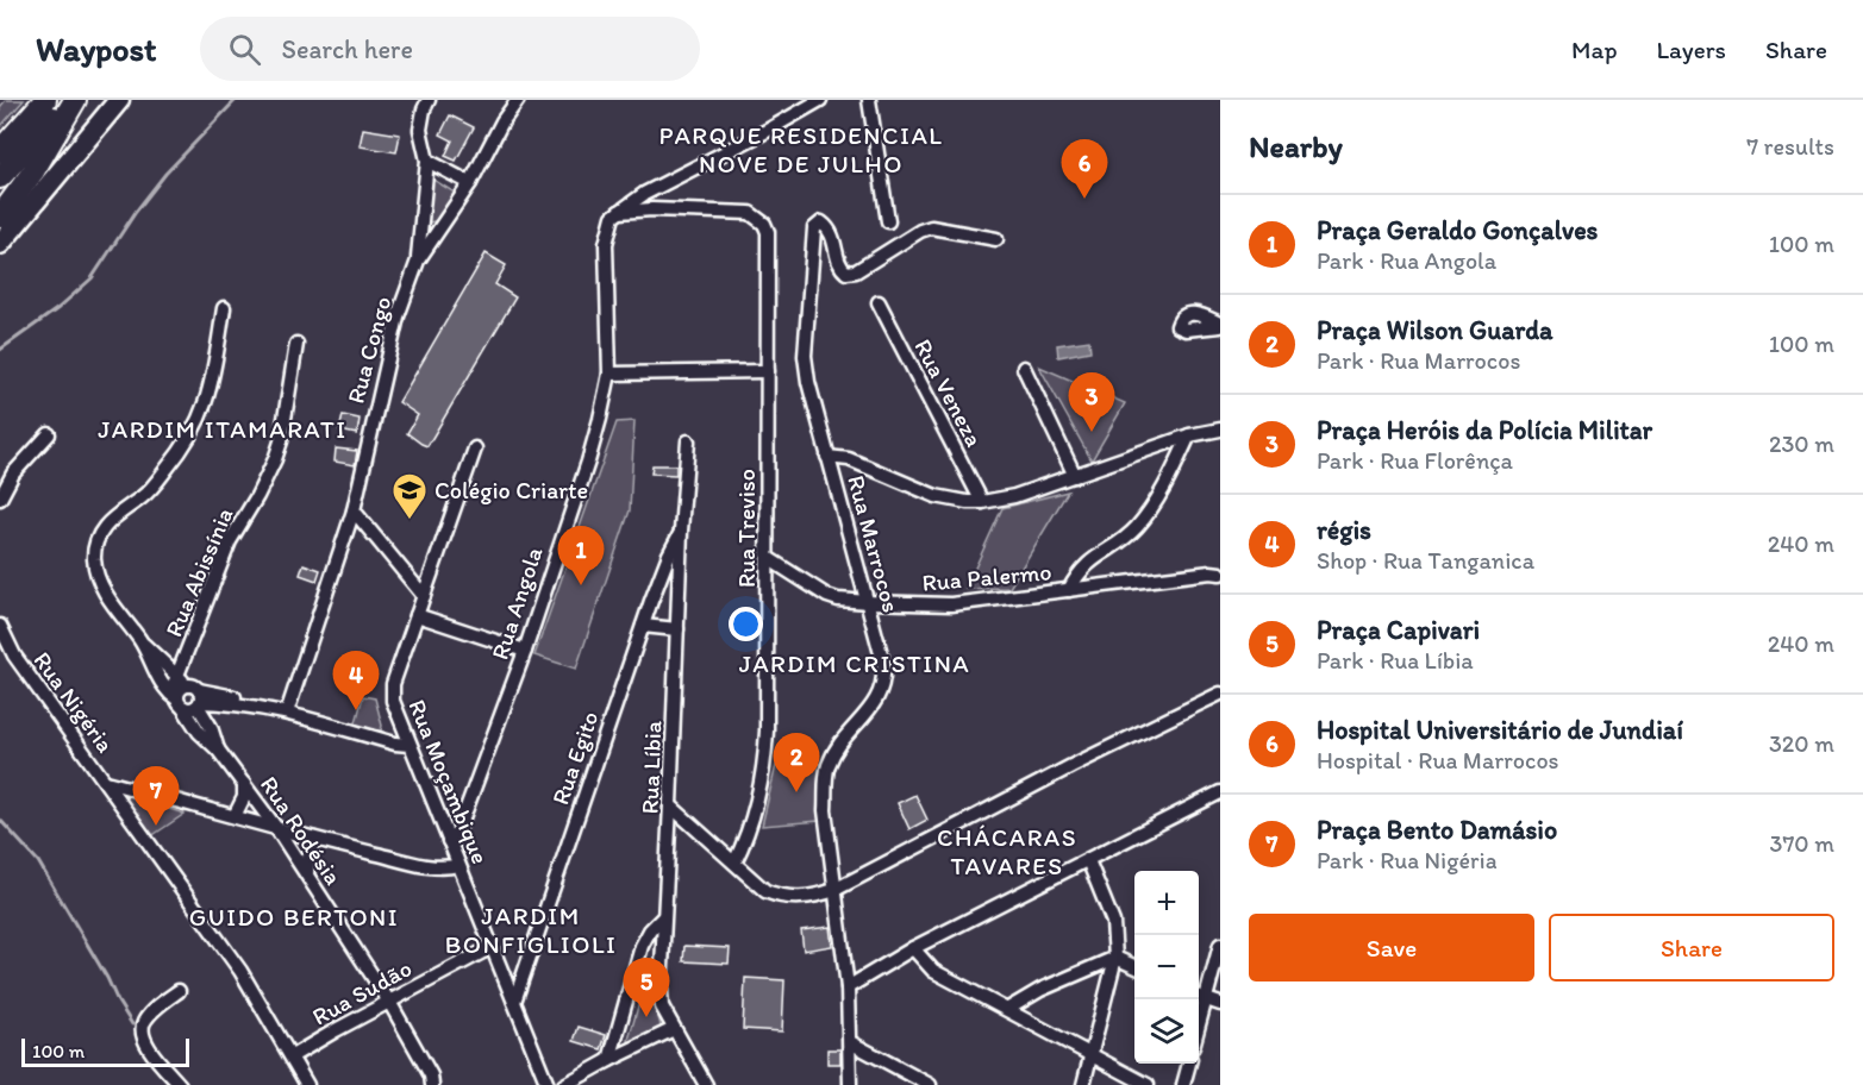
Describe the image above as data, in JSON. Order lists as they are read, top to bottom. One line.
{"streets":{"street":["Rua Congo","Rua Veneza","Rua Treviso","Rua Marrocos","Rua Abissínia","Rua Palermo","Rua Angola","Rua Nigéria","Rua Egito","Rua Líbia","Rua Moçambique","Rua Rodésia","Rua Sudão"]},"crossings":[["Rua Treviso","Rua Palermo"],["Rua Treviso","Rua Angola"],["Rua Marrocos","Rua Palermo"],["Rua Abissínia","Rua Rodésia"],["Rua Angola","Rua Moçambique"],["Rua Nigéria","Rua Sudão"],["Rua Egito","Rua Líbia"],["Rua Egito","Rua Moçambique"],["Rua Moçambique","Rua Sudão"],["Rua Rodésia","Rua Sudão"]],"districts":["PARQUE RESIDENCIAL NOVE DE JULHO","JARDIM ITAMARATI","JARDIM CRISTINA","CHÁCARAS TAVARES","JARDIM BONFIGLIOLI","GUIDO BERTONI"],"places":{"school or university":["Colégio Criarte"]},"scale_bar":"100 m","page":{"header":"Waypost","search":"Search here","nav":["Map","Layers","Share"],"heading":["Nearby","7 results"],"pins":["6","3","1","4","2","7","5"],"list":[{"mark":"1","name":"Praça Geraldo Gonçalves","note":"Park · Rua Angola","value":"100 m"},{"mark":"2","name":"Praça Wilson Guarda","note":"Park · Rua Marrocos","value":"100 m"},{"mark":"3","name":"Praça Heróis da Polícia Militar","note":"Park · Rua Florênça","value":"230 m"},{"mark":"4","name":"régis","note":"Shop · Rua Tanganica","value":"240 m"},{"mark":"5","name":"Praça Capivari","note":"Park · Rua Líbia","value":"240 m"},{"mark":"6","name":"Hospital Universitário de Jundiaí","note":"Hospital · Rua Marrocos","value":"320 m"},{"mark":"7","name":"Praça Bento Damásio","note":"Park · Rua Nigéria","value":"370 m"}],"map_buttons":["+","−"],"buttons":["Save","Share"],"scale":"100 m"}}
